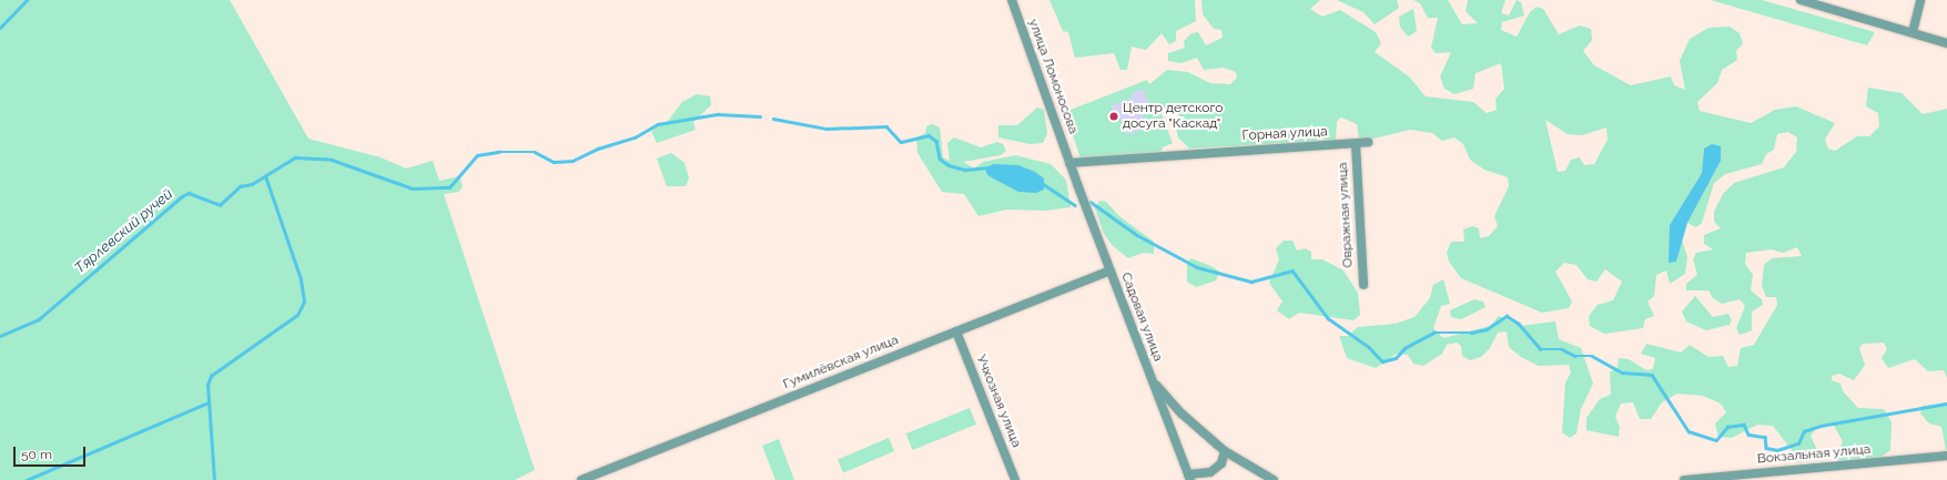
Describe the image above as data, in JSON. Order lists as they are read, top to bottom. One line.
{"streets":{"street":["улица Ломоносова","Горная улица","Овражная улица","Садовая улица","Гумилёвская улица","Учхозная улица","Вокзальная улица"]},"crossings":[["улица Ломоносова","Горная улица"],["улица Ломоносова","Садовая улица"],["Горная улица","Овражная улица"],["Горная улица","Садовая улица"],["Садовая улица","Гумилёвская улица"],["Гумилёвская улица","Учхозная улица"]],"water":["Тярлевский ручей"],"places":["Центр детского досуга \"Каскад\""],"scale_bar":"50 m"}
